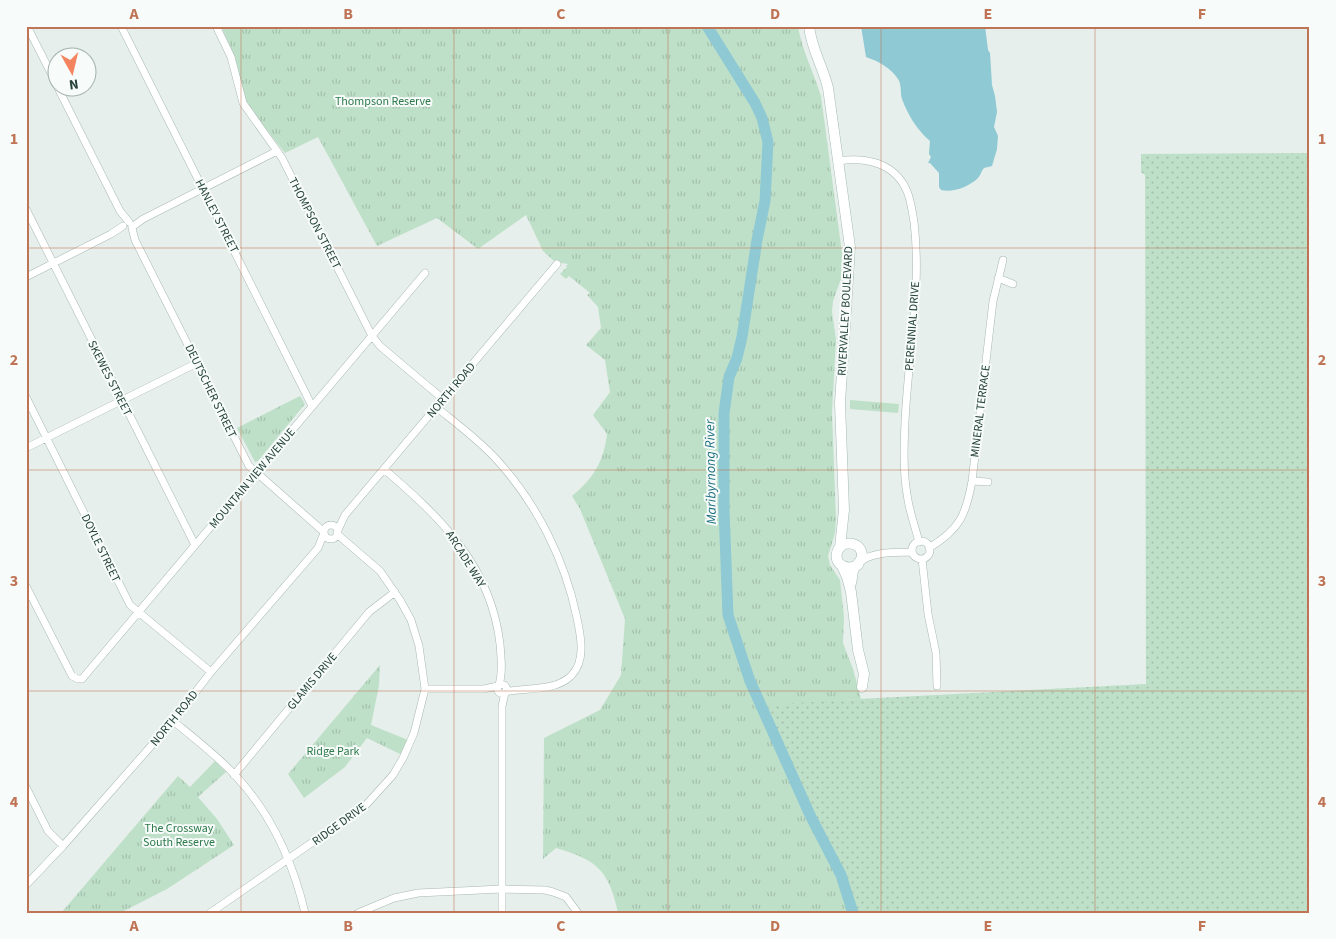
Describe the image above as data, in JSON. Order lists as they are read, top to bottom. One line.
{"streets":{"street":["HANLEY STREET","THOMPSON STREET","RIVERVALLEY BOULEVARD","PERENNIAL DRIVE","SKEWES STREET","NORTH ROAD","DEUTSCHER STREET","MINERAL TERRACE","MOUNTAIN VIEW AVENUE","DOYLE STREET","ARCADE WAY","GLAMIS DRIVE","RIDGE DRIVE"]},"crossings":[["HANLEY STREET","MOUNTAIN VIEW AVENUE"],["THOMPSON STREET","NORTH ROAD"],["THOMPSON STREET","MOUNTAIN VIEW AVENUE"],["RIVERVALLEY BOULEVARD","PERENNIAL DRIVE"],["PERENNIAL DRIVE","MINERAL TERRACE"],["SKEWES STREET","MOUNTAIN VIEW AVENUE"],["NORTH ROAD","DEUTSCHER STREET"],["NORTH ROAD","DOYLE STREET"],["NORTH ROAD","ARCADE WAY"],["NORTH ROAD","RIDGE DRIVE"],["DEUTSCHER STREET","MOUNTAIN VIEW AVENUE"],["DEUTSCHER STREET","RIDGE DRIVE"],["MOUNTAIN VIEW AVENUE","DOYLE STREET"],["GLAMIS DRIVE","RIDGE DRIVE"]],"water":["Maribyrnong River"],"parks":["Thompson Reserve","Ridge Park","The Crossway South Reserve"],"north":"bottom","grid":{"columns":["A","B","C","D","E","F"],"rows":["1","2","3","4"]}}
